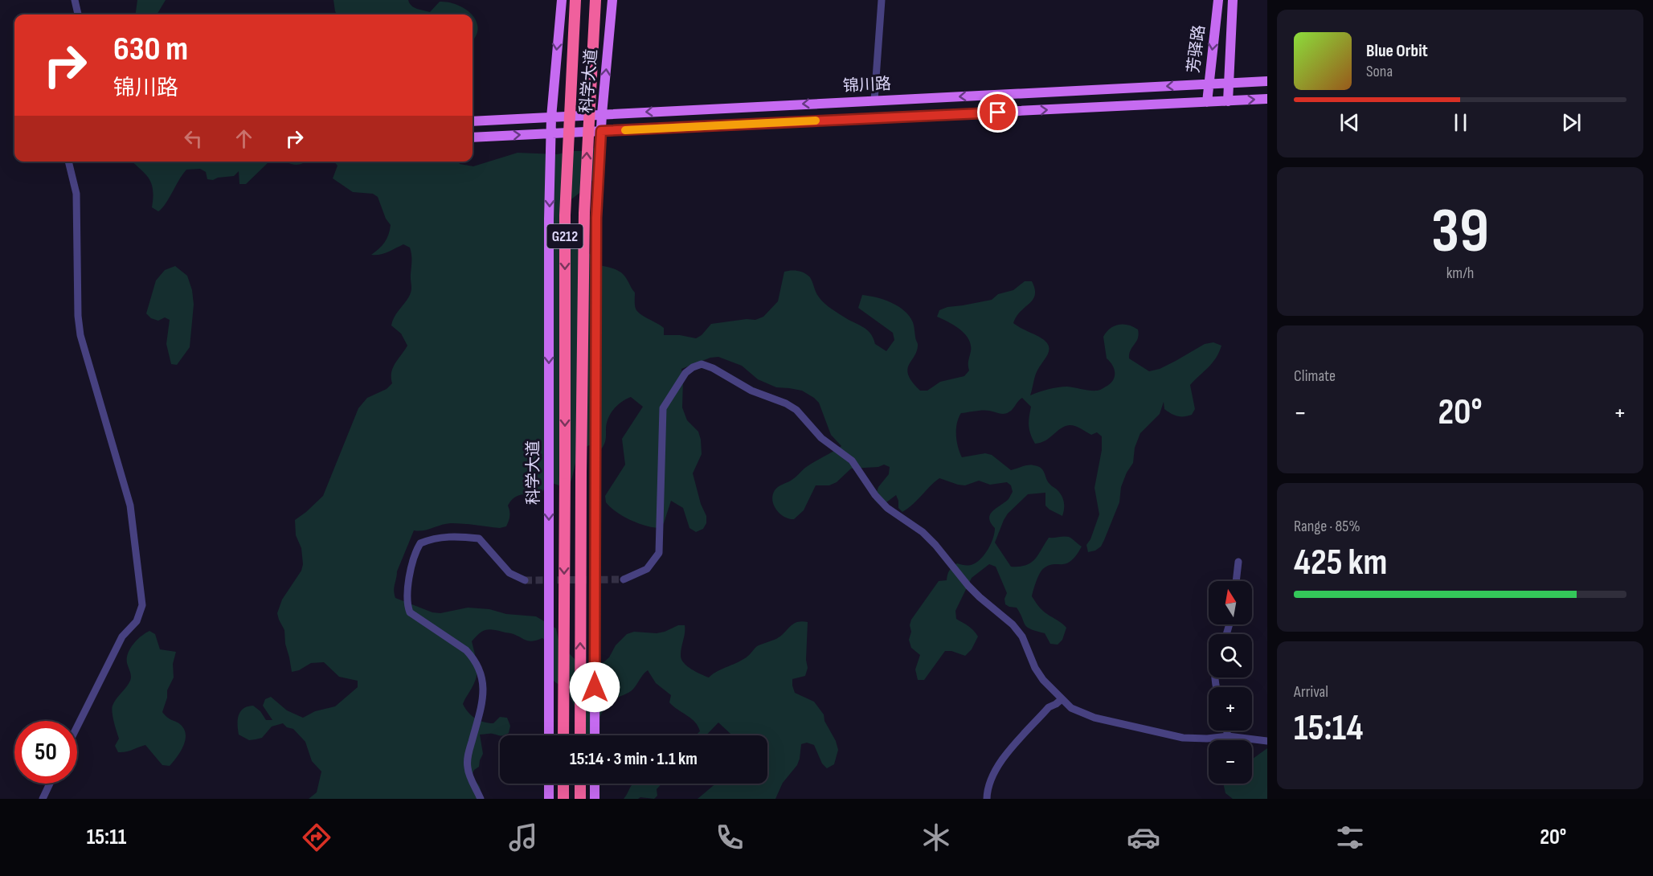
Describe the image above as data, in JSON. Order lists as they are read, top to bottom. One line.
{"streets":{"highway":["科学大道","G212"],"main road":["芳驿路","锦川路"]},"crossings":[["芳驿路","锦川路"],["科学大道","锦川路"]],"north":"top","page":{"turn":["630 m","锦川路"],"song":["Blue Orbit","Sona"],"tile":[["39","km/h"],"Climate",["Range · 85%","425 km"],["Arrival","15:14"]],"heat":["−","20°","+"],"map_buttons":["+","−"],"limit":"50","trip":"15:14 · 3 min · 1.1 km","tabs":["15:11","20°"]}}
